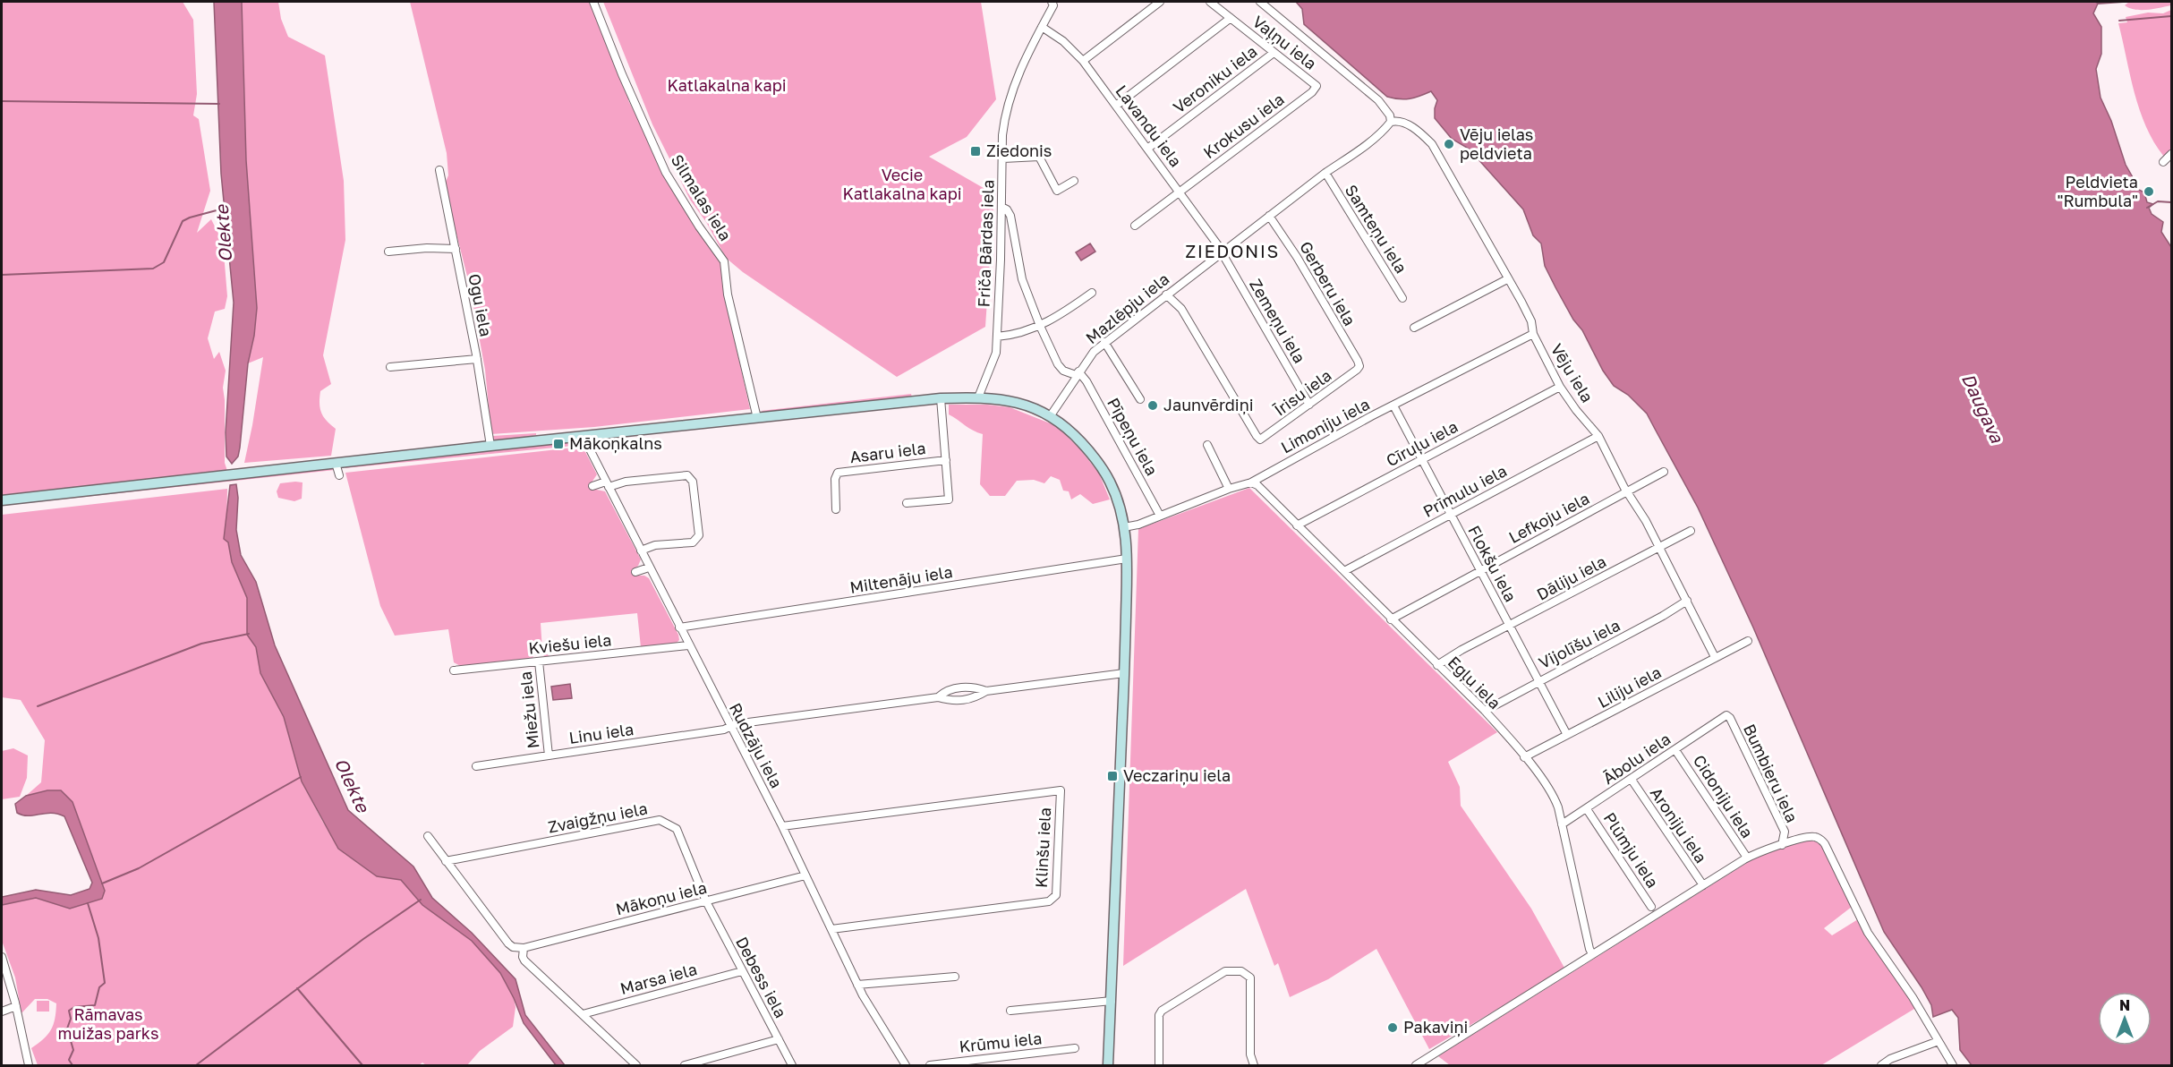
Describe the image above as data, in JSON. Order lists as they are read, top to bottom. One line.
{"streets":{"street":["Vaļņu iela","Veroniku iela","Lavandu iela","Krokusu iela","Silmalas iela","Samteņu iela","Friča Bārdas iela","Gerberu iela","Ogu iela","Mazlēpju iela","Zemeņu iela","Vēju iela","Īrisu iela","Limoniju iela","Pīpeņu iela","Cīruļu iela","Asaru iela","Prīmulu iela","Lefkoju iela","Flokšu iela","Dāliju iela","Miltenāju iela","Kviešu iela","Vijolīšu iela","Egļu iela","Liliju iela","Miežu iela","Linu iela","Rudzāju iela","Ābolu iela","Bumbieru iela","Cidoniju iela","Zvaigžņu iela","Aroniju iela","Klinšu iela","Plūmju iela","Mākoņu iela","Debess iela","Marsa iela","Krūmu iela"]},"crossings":[["Vaļņu iela","Veroniku iela"],["Vaļņu iela","Krokusu iela"],["Veroniku iela","Lavandu iela"],["Lavandu iela","Krokusu iela"],["Lavandu iela","Friča Bārdas iela"],["Lavandu iela","Mazlēpju iela"],["Lavandu iela","Zemeņu iela"],["Samteņu iela","Mazlēpju iela"],["Friča Bārdas iela","Pīpeņu iela"],["Gerberu iela","Mazlēpju iela"],["Gerberu iela","Īrisu iela"],["Mazlēpju iela","Zemeņu iela"],["Mazlēpju iela","Vēju iela"],["Mazlēpju iela","Īrisu iela"],["Mazlēpju iela","Pīpeņu iela"],["Zemeņu iela","Īrisu iela"],["Vēju iela","Limoniju iela"],["Vēju iela","Cīruļu iela"],["Vēju iela","Prīmulu iela"],["Vēju iela","Lefkoju iela"],["Vēju iela","Dāliju iela"],["Vēju iela","Vijolīšu iela"],["Vēju iela","Liliju iela"],["Limoniju iela","Pīpeņu iela"],["Limoniju iela","Flokšu iela"],["Limoniju iela","Egļu iela"],["Cīruļu iela","Flokšu iela"],["Cīruļu iela","Egļu iela"],["Prīmulu iela","Flokšu iela"],["Prīmulu iela","Egļu iela"],["Lefkoju iela","Flokšu iela"],["Lefkoju iela","Egļu iela"],["Flokšu iela","Dāliju iela"],["Flokšu iela","Vijolīšu iela"],["Flokšu iela","Liliju iela"],["Dāliju iela","Egļu iela"],["Miltenāju iela","Rudzāju iela"],["Kviešu iela","Miežu iela"],["Kviešu iela","Rudzāju iela"],["Vijolīšu iela","Egļu iela"],["Egļu iela","Liliju iela"],["Egļu iela","Ābolu iela"],["Miežu iela","Linu iela"],["Linu iela","Rudzāju iela"],["Rudzāju iela","Klinšu iela"],["Rudzāju iela","Mākoņu iela"],["Ābolu iela","Bumbieru iela"],["Ābolu iela","Cidoniju iela"],["Ābolu iela","Aroniju iela"],["Ābolu iela","Plūmju iela"],["Zvaigžņu iela","Mākoņu iela"],["Zvaigžņu iela","Debess iela"],["Mākoņu iela","Debess iela"],["Debess iela","Marsa iela"]],"districts":["ZIEDONIS"],"water":["Olekte","Daugava"],"parks":["Katlakalna kapi","Vecie Katlakalna kapi","Rāmavas muižas parks"],"places":{"other":["Vēju ielas peldvieta","Peldvieta \"Rumbula\"","Jaunvērdiņi","Pakaviņi"],"transit":["Ziedonis","Mākoņkalns","Veczariņu iela"]},"north":"top"}
